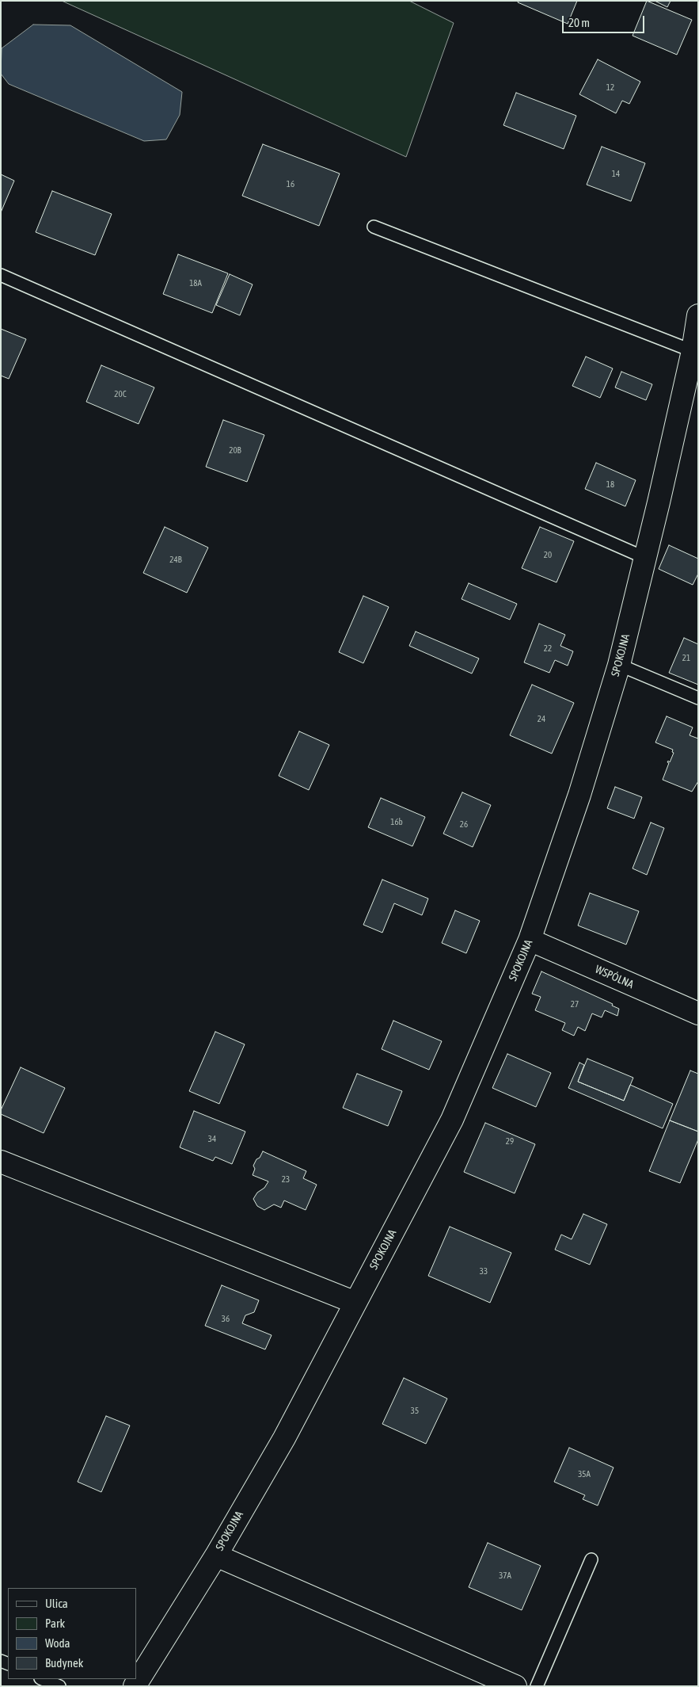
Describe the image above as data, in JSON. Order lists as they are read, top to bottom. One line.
{"streets":{"street":["SPOKOJNA","WSPÓLNA"]},"crossings":[["SPOKOJNA","WSPÓLNA"]],"house_numbers":["12","14","16","18A","20C","20B","18","20","24B","22","21","24","16b","26","27","34","29","23","33","36","35","35A","37A"],"legend":["Ulica","Park","Woda","Budynek"],"scale_bar":"20 m"}
